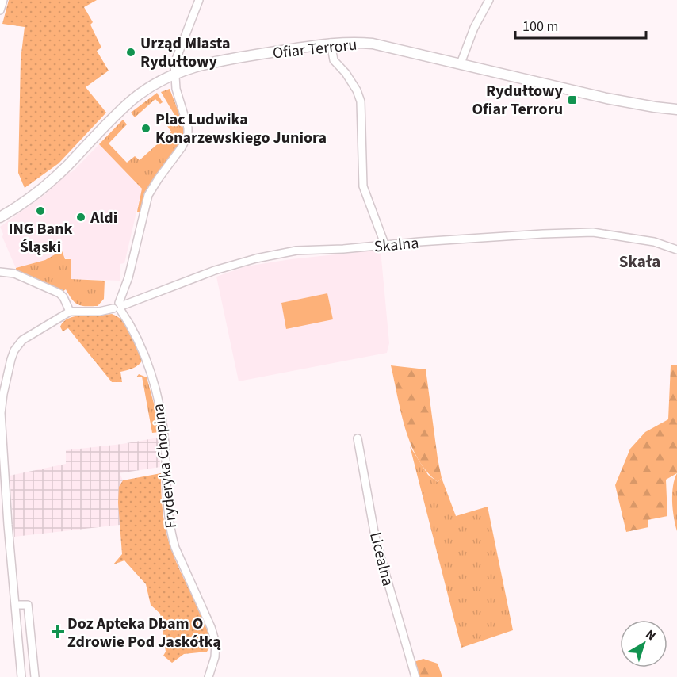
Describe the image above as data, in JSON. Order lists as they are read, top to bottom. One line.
{"streets":{"street":["Ofiar Terroru","Skalna","Fryderyka Chopina","Licealna"]},"crossings":[["Skalna","Fryderyka Chopina"]],"districts":["Skała"],"places":{"other":["Urząd Miasta Rydułtowy","Plac Ludwika Konarzewskiego Juniora","ING Bank Śląski","Aldi"],"transit":["Rydułtowy Ofiar Terroru"],"health":["Doz Apteka Dbam O Zdrowie Pod Jaskółką"]},"scale_bar":"100 m","north":"top right"}
